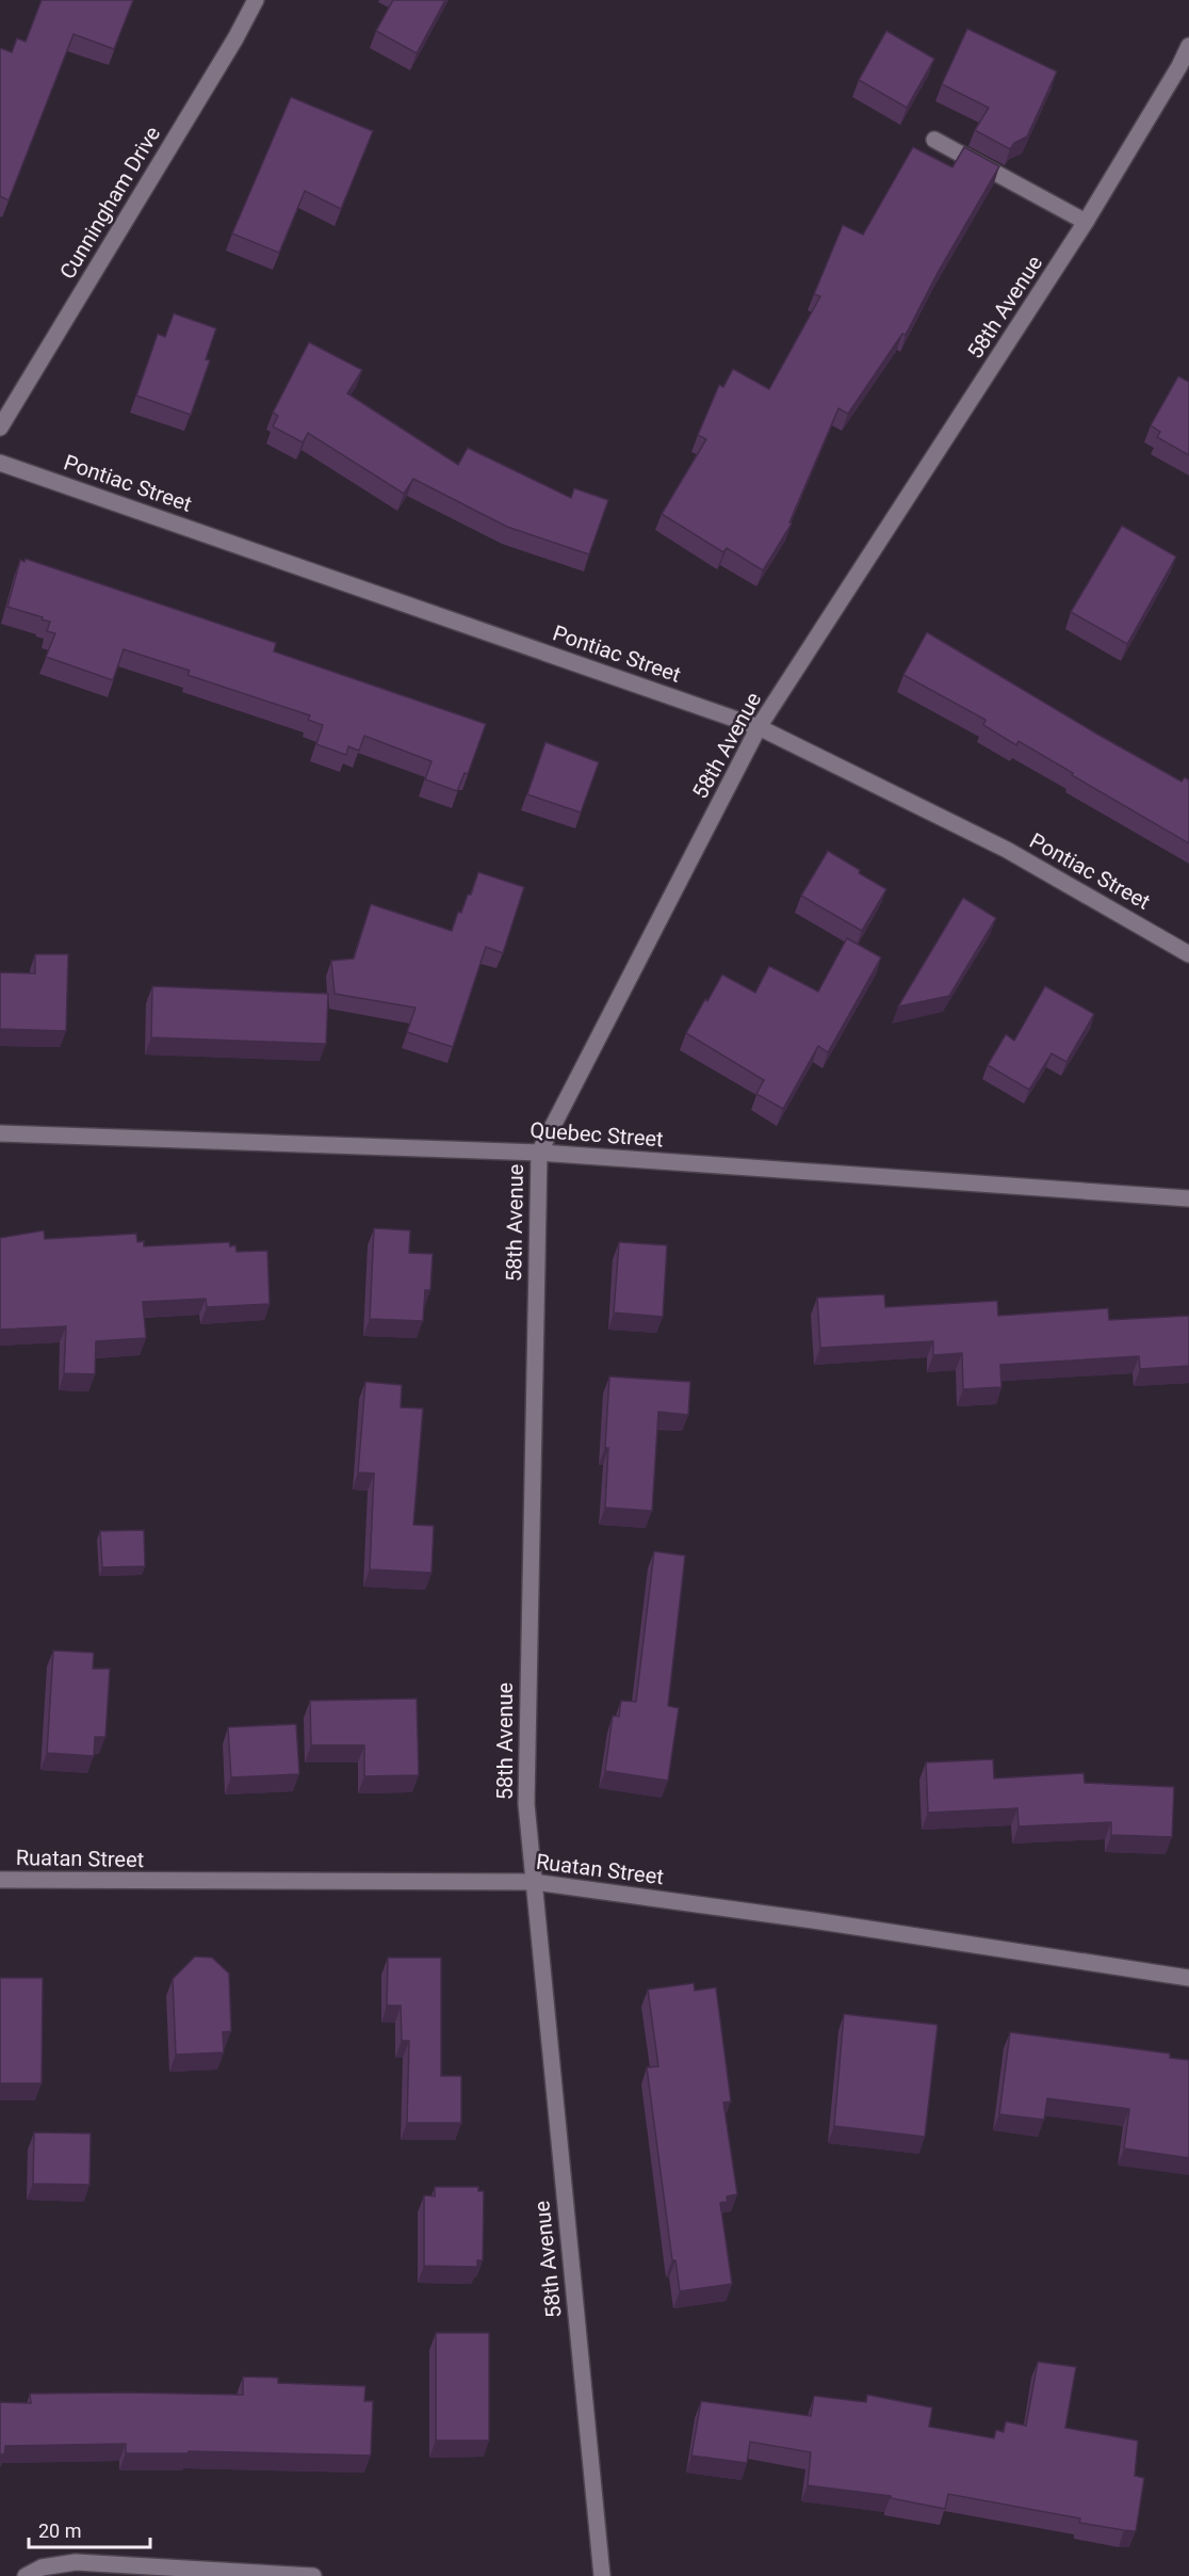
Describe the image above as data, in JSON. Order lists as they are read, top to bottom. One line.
{"streets":{"street":["Cunningham Drive","58th Avenue","Pontiac Street","Quebec Street","Ruatan Street"]},"crossings":[["58th Avenue","Pontiac Street"],["58th Avenue","Quebec Street"],["58th Avenue","Ruatan Street"]],"scale_bar":"20 m"}
